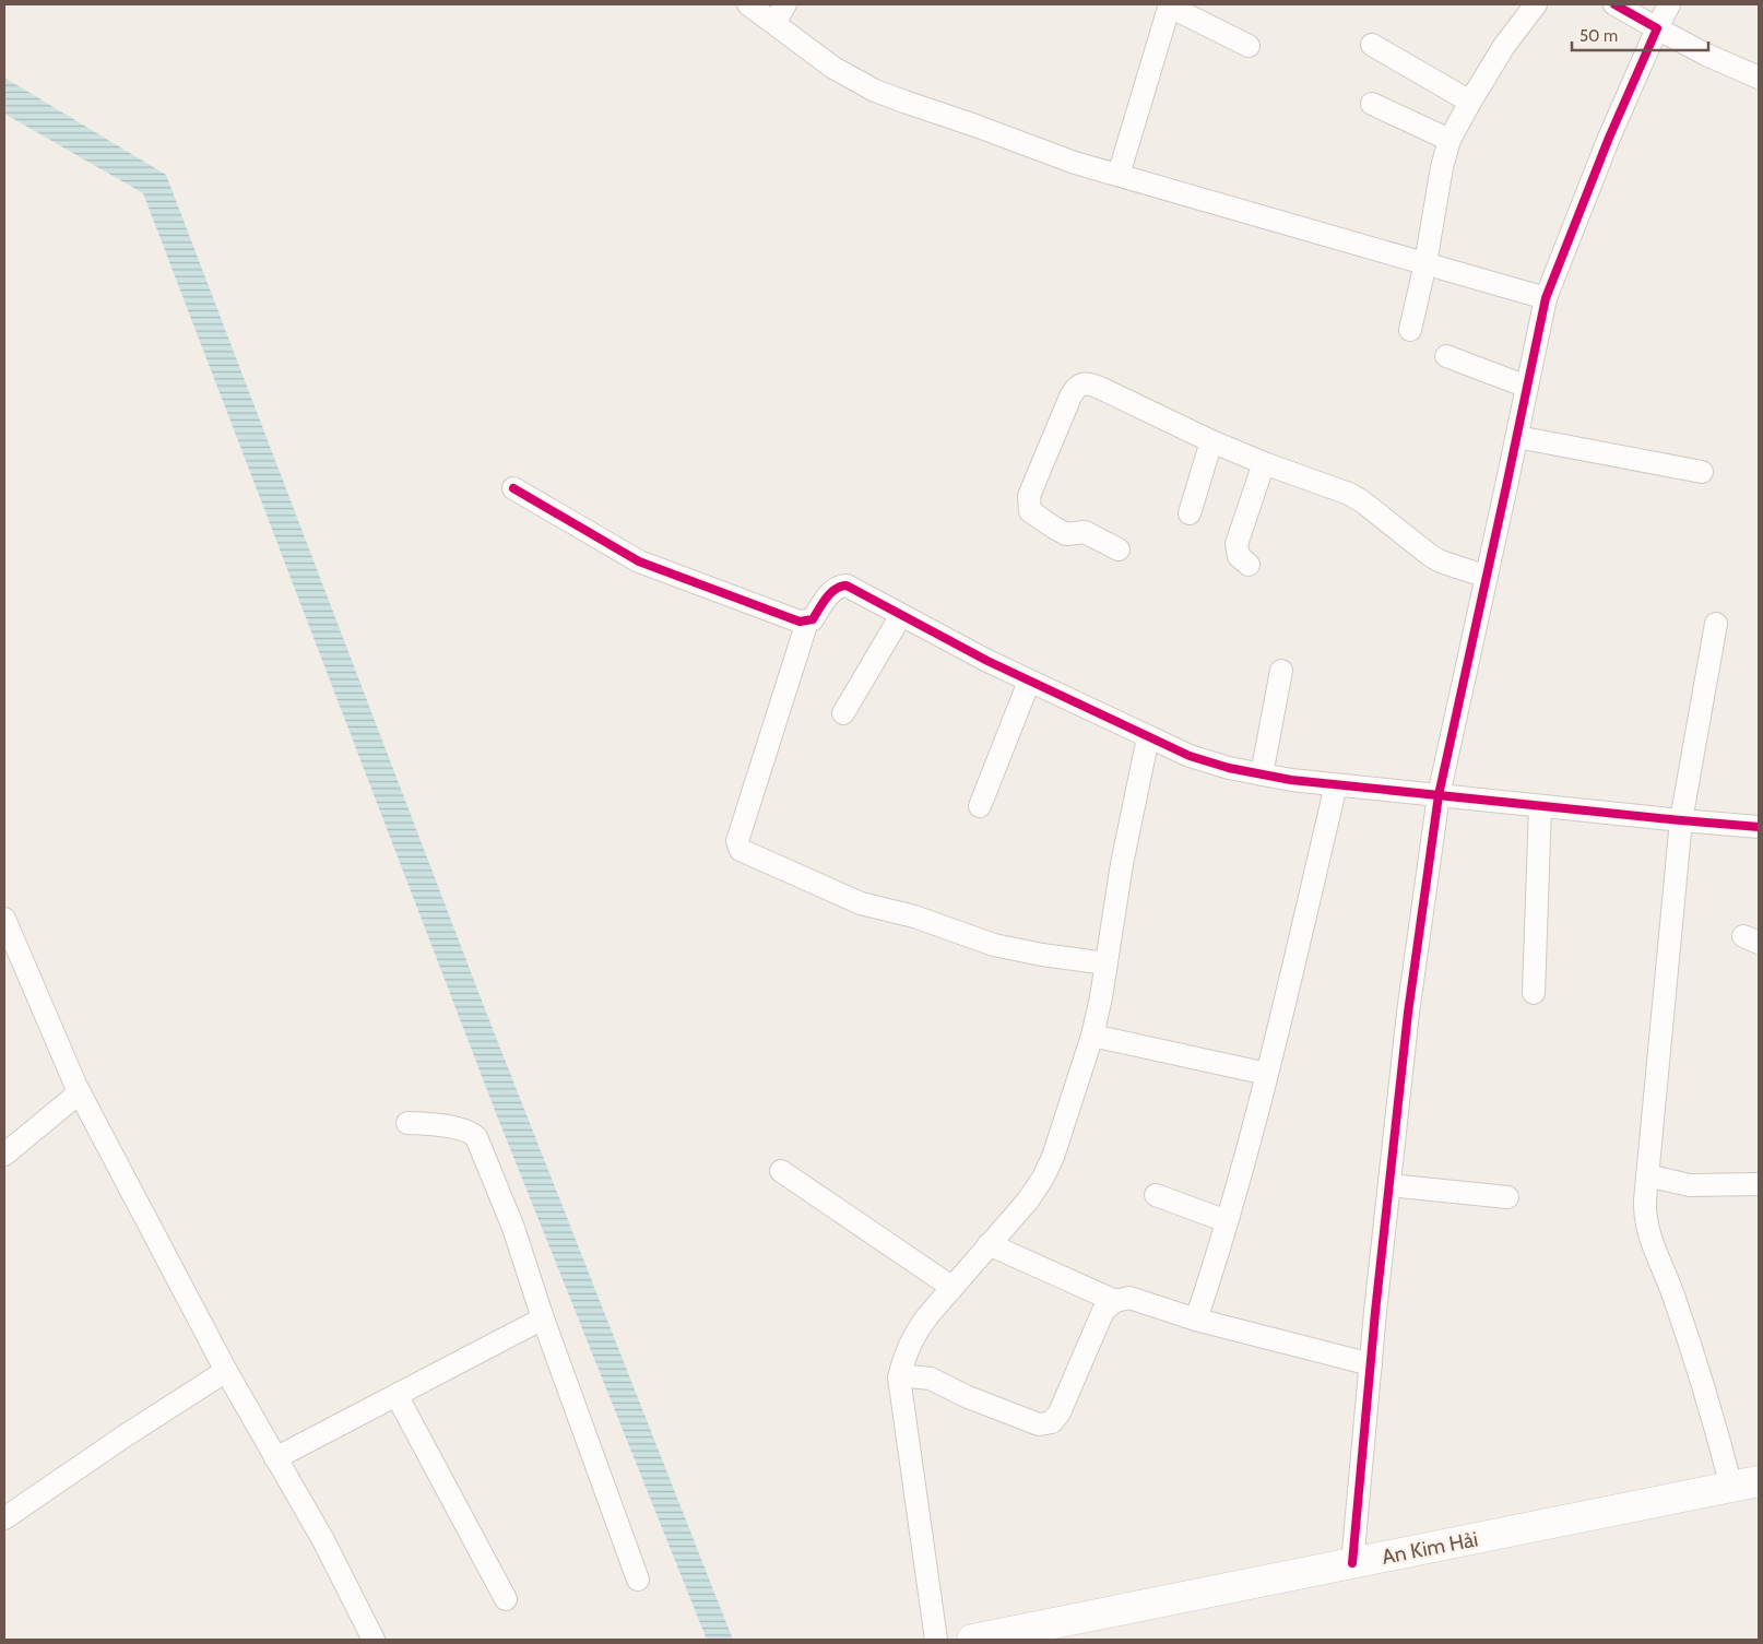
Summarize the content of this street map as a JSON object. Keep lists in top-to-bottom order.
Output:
{
  "streets": {
    "street": ["An Kim Hải"]
  },
  "scale_bar": "50 m"
}
